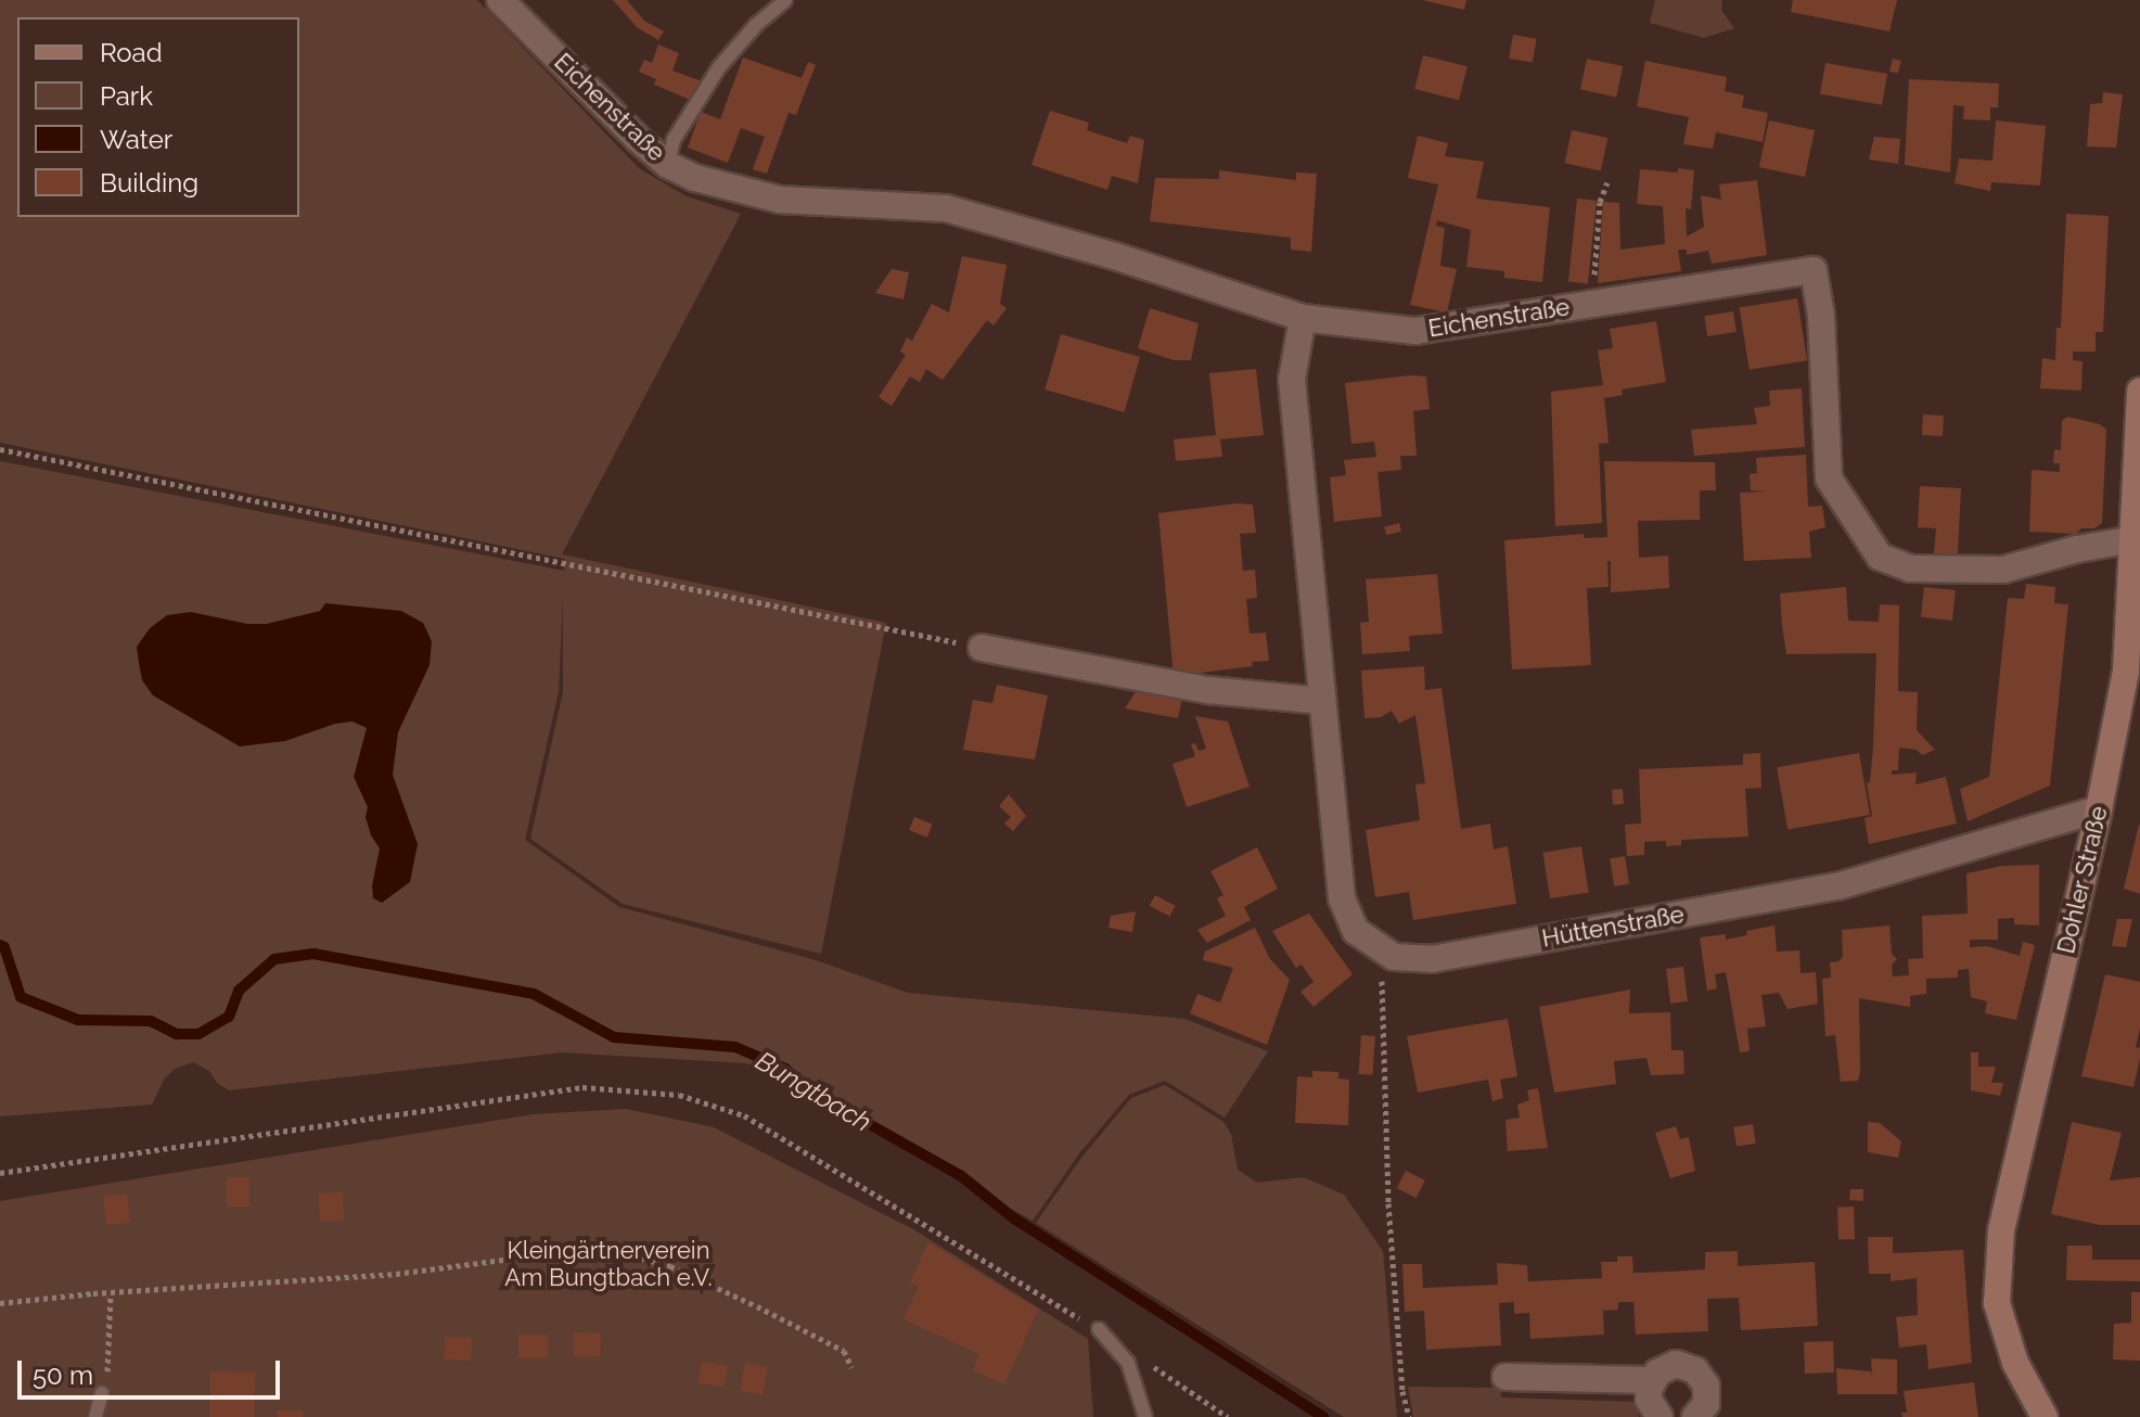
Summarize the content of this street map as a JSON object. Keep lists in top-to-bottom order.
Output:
{
  "streets": {
    "main road": ["Dohler Straße"],
    "street": ["Eichenstraße", "Hüttenstraße"]
  },
  "crossings": [
    ["Eichenstraße", "Dohler Straße"],
    ["Dohler Straße", "Hüttenstraße"]
  ],
  "water": ["Bungtbach"],
  "parks": ["Kleingärtnerverein Am Bungtbach e.V."],
  "legend": [
    "Road",
    "Park",
    "Water",
    "Building"
  ],
  "scale_bar": "50 m"
}
